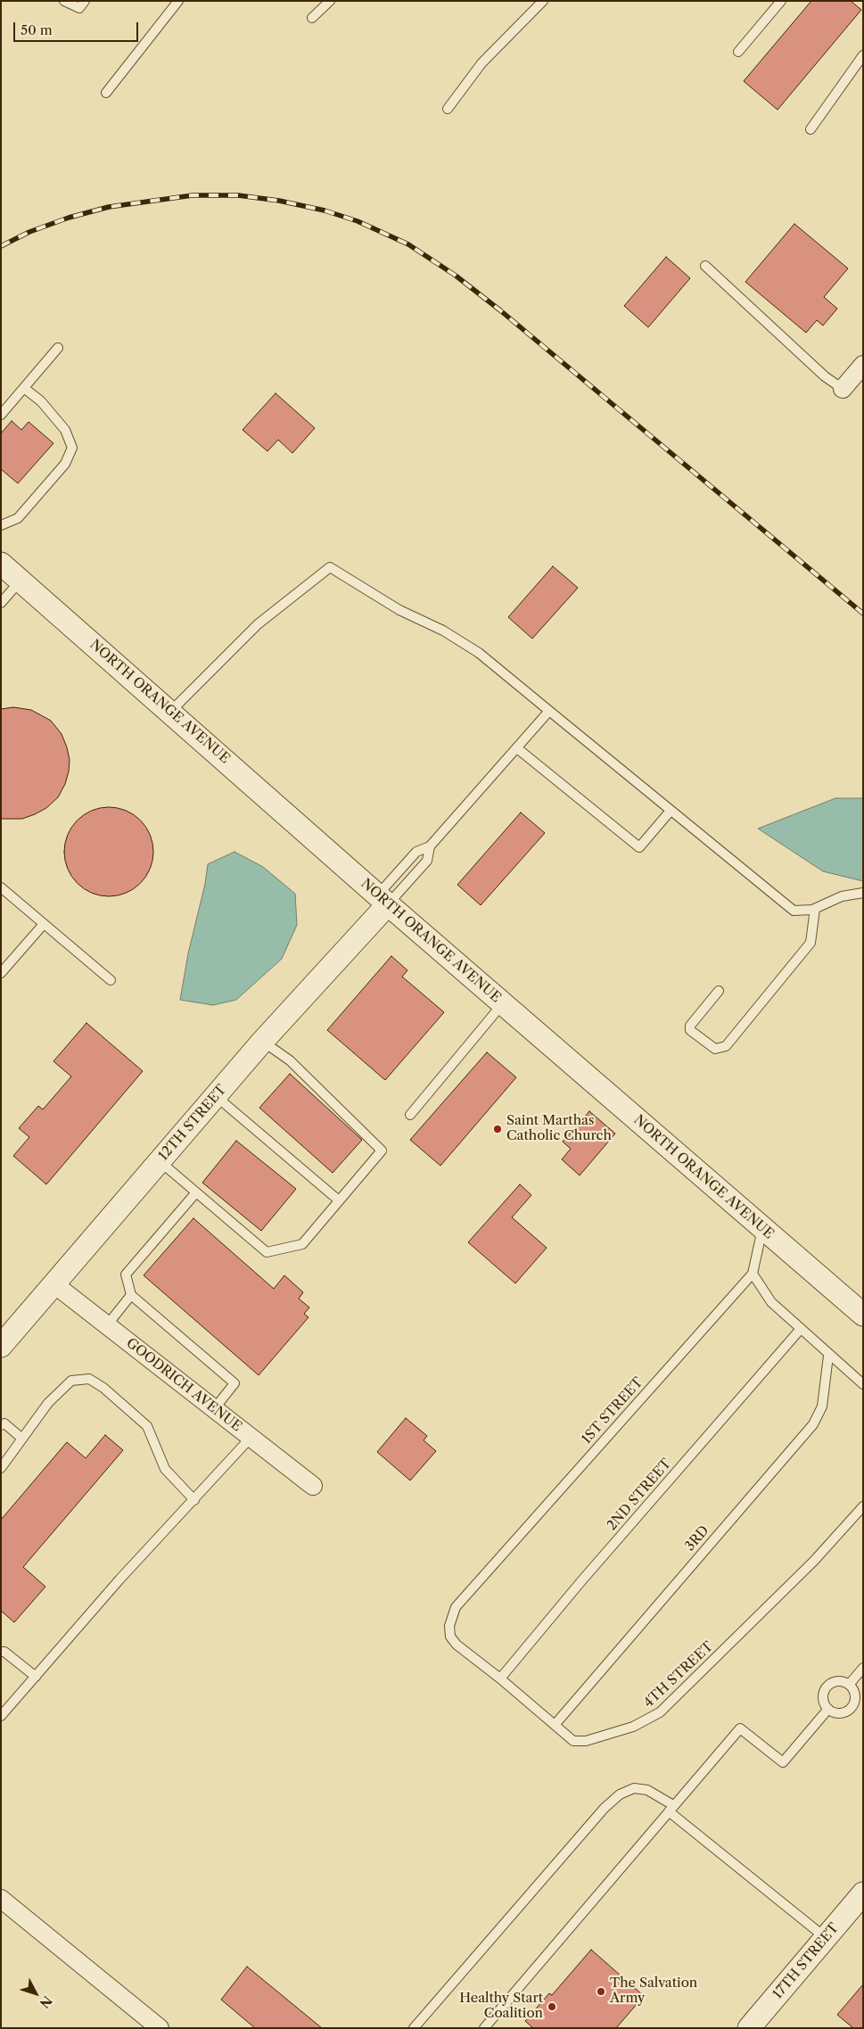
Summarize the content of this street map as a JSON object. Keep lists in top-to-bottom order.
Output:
{
  "streets": {
    "street": [
      "NORTH ORANGE AVENUE",
      "12TH STREET",
      "GOODRICH AVENUE",
      "17TH STREET"
    ],
    "lane": [
      "1ST STREET",
      "2ND STREET",
      "3RD",
      "4TH STREET"
    ]
  },
  "crossings": [
    ["NORTH ORANGE AVENUE", "12TH STREET"],
    ["12TH STREET", "GOODRICH AVENUE"],
    ["1ST STREET", "4TH STREET"],
    ["2ND STREET", "4TH STREET"],
    ["3RD", "4TH STREET"]
  ],
  "places": ["Saint Marthas Catholic Church", "The Salvation Army", "Healthy Start Coalition"],
  "scale_bar": "50 m",
  "north": "bottom right"
}
